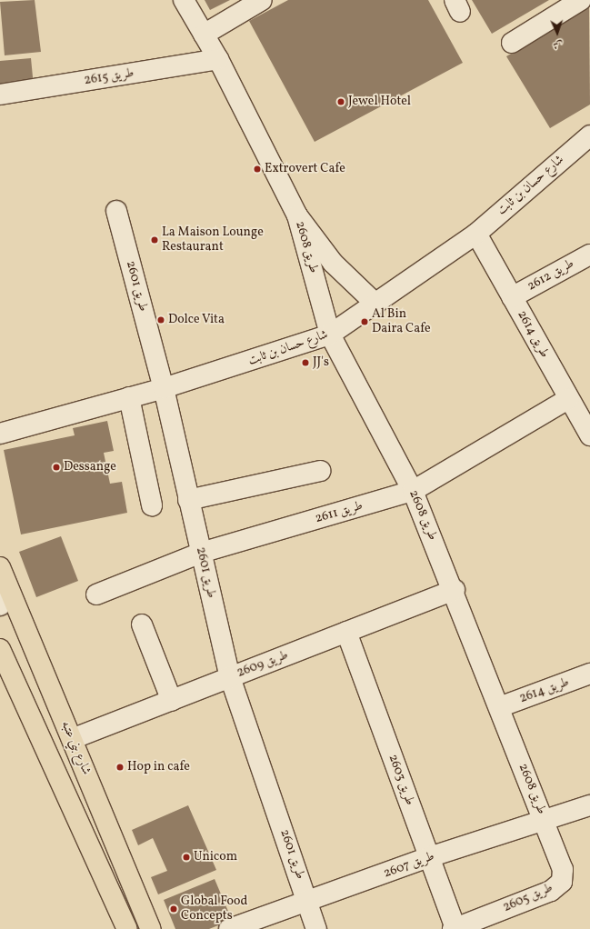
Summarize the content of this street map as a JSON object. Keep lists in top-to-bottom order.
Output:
{
  "streets": {
    "main road": ["شارع بني عتبه"],
    "street": [
      "طريق 2615",
      "شارع حسان بن ثابت",
      "طريق 2608",
      "طريق 2612",
      "طريق 2601",
      "طريق 2614",
      "طريق 2611",
      "طريق 2609",
      "طريق 2603",
      "طريق 2607",
      "طريق 2605"
    ]
  },
  "crossings": [
    ["طريق 2615", "طريق 2608"],
    ["شارع حسان بن ثابت", "طريق 2608"],
    ["شارع حسان بن ثابت", "طريق 2601"],
    ["شارع حسان بن ثابت", "طريق 2614"],
    ["طريق 2608", "طريق 2614"],
    ["طريق 2608", "طريق 2611"],
    ["طريق 2608", "طريق 2609"],
    ["طريق 2608", "طريق 2607"],
    ["طريق 2608", "طريق 2605"],
    ["طريق 2612", "طريق 2614"],
    ["طريق 2601", "طريق 2611"],
    ["طريق 2601", "طريق 2609"],
    ["طريق 2601", "طريق 2607"],
    ["طريق 2614", "طريق 2611"],
    ["طريق 2609", "شارع بني عتبه"],
    ["طريق 2609", "طريق 2603"],
    ["طريق 2603", "طريق 2607"],
    ["طريق 2603", "طريق 2605"],
    ["طريق 2607", "طريق 2605"]
  ],
  "places": [
    "Jewel Hotel",
    "Extrovert Cafe",
    "La Maison Lounge Restaurant",
    "Dolce Vita",
    "Al Bin Daira Cafe",
    "JJ's",
    "Dessange",
    "Hop in cafe",
    "Unicom",
    "Global Food Concepts"
  ],
  "north": "bottom"
}
